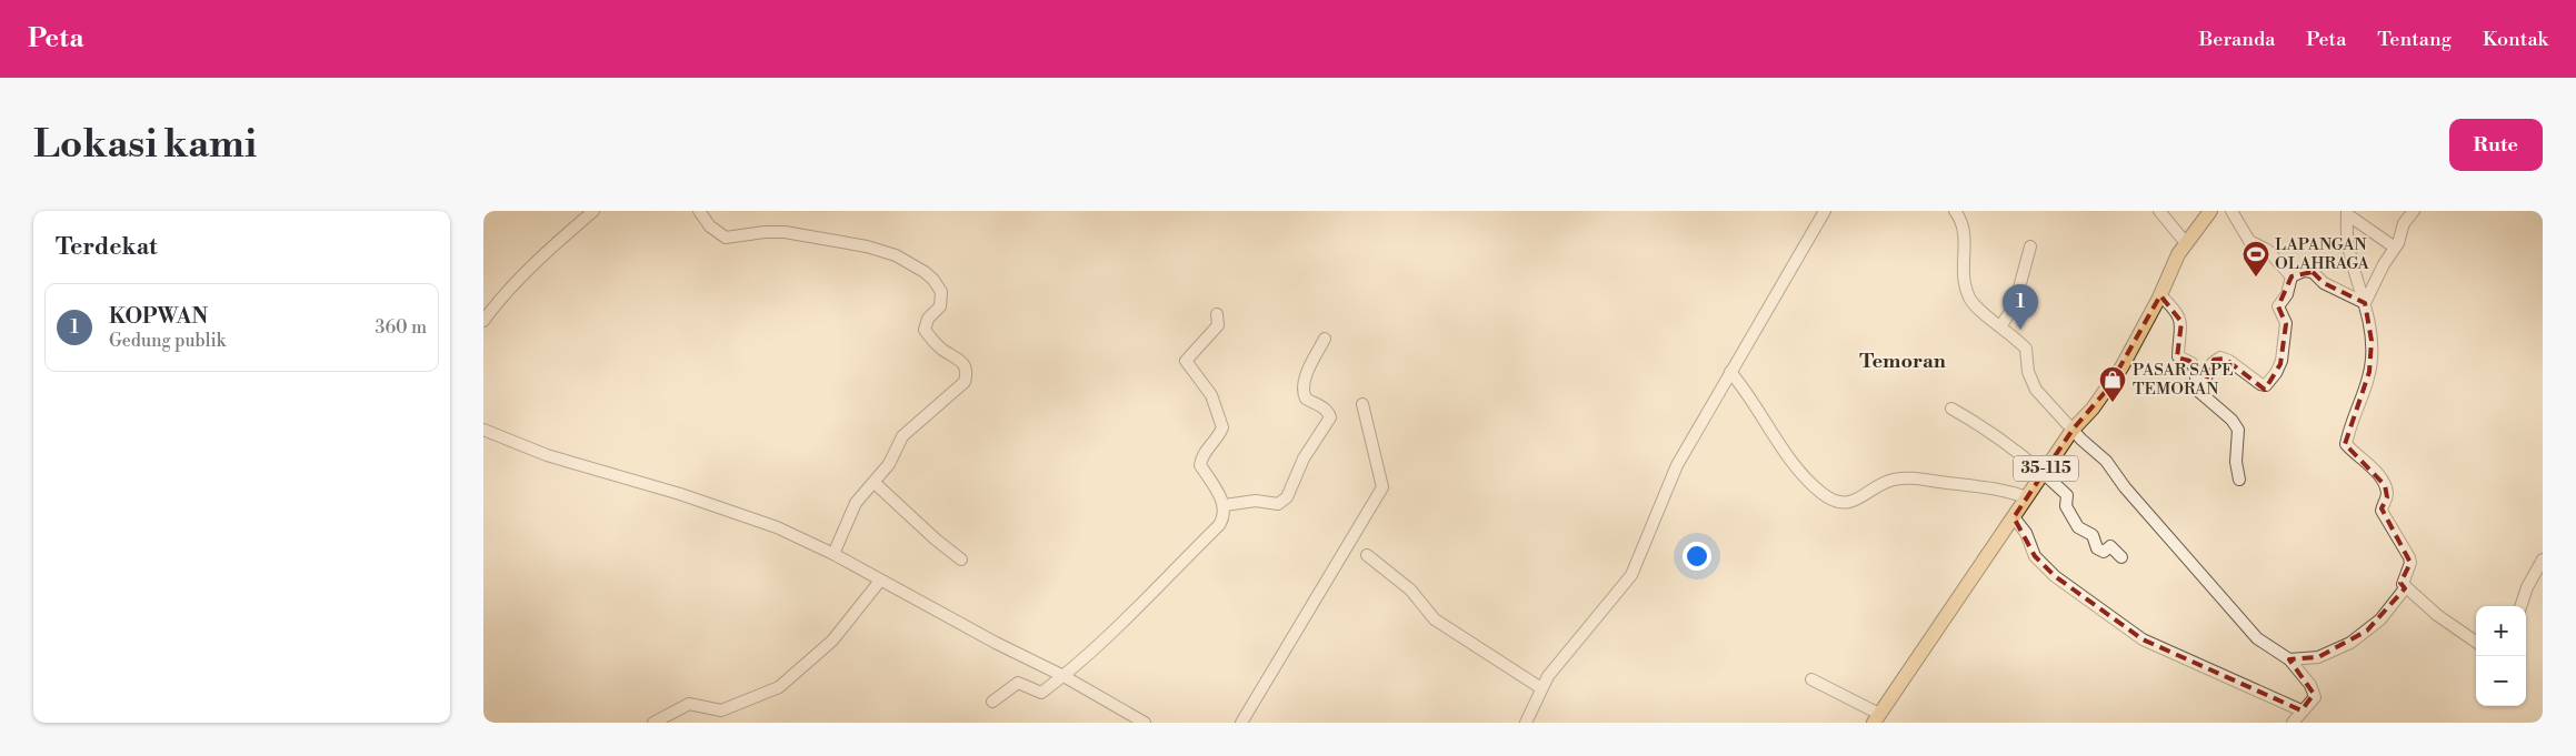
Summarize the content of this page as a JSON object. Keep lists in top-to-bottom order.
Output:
{
  "streets": {
    "main road": ["35-115"]
  },
  "districts": ["Temoran"],
  "places": {
    "sports": ["LAPANGAN OLAHRAGA"],
    "shop": ["PASAR SAPE TEMORAN"]
  },
  "page": {
    "header": "Peta",
    "nav": [
      "Beranda",
      "Peta",
      "Tentang",
      "Kontak"
    ],
    "buttons": "Rute",
    "title": "Lokasi kami",
    "heading": "Terdekat",
    "list": [
      {
        "mark": "1",
        "name": "KOPWAN",
        "note": "Gedung publik",
        "value": "360 m"
      }
    ],
    "pins": "1",
    "map_buttons": ["+", "−"]
  }
}
